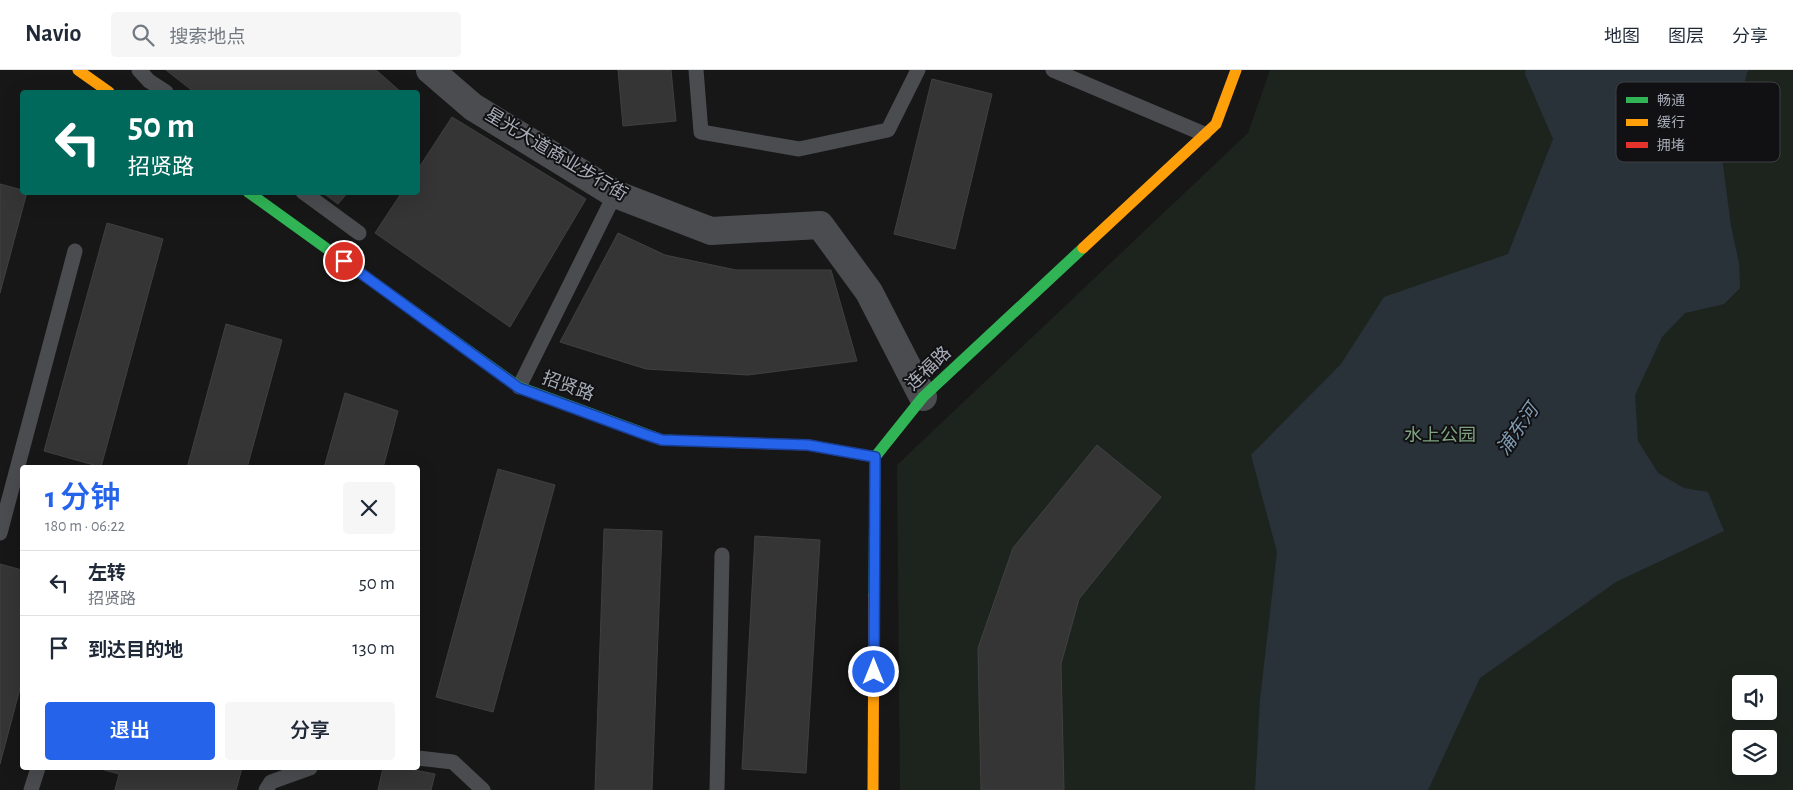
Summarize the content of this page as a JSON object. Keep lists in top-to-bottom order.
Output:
{
  "streets": {
    "street": ["星光大道商业步行街", "连福路", "招贤路"]
  },
  "crossings": [
    ["星光大道商业步行街", "连福路"],
    ["连福路", "招贤路"]
  ],
  "water": ["浦东河"],
  "parks": ["水上公园"],
  "legend": ["畅通", "缓行", "拥堵"],
  "page": {
    "header": "Navio",
    "search": "搜索地点",
    "nav": ["地图", "图层", "分享"],
    "turn": ["50 m", "招贤路"],
    "heading": ["1 分钟", "180 m · 06:22"],
    "list": [
      {
        "name": "左转",
        "note": "招贤路",
        "value": "50 m"
      },
      {
        "name": "到达目的地",
        "value": "130 m"
      }
    ],
    "buttons": ["退出", "分享"]
  }
}
